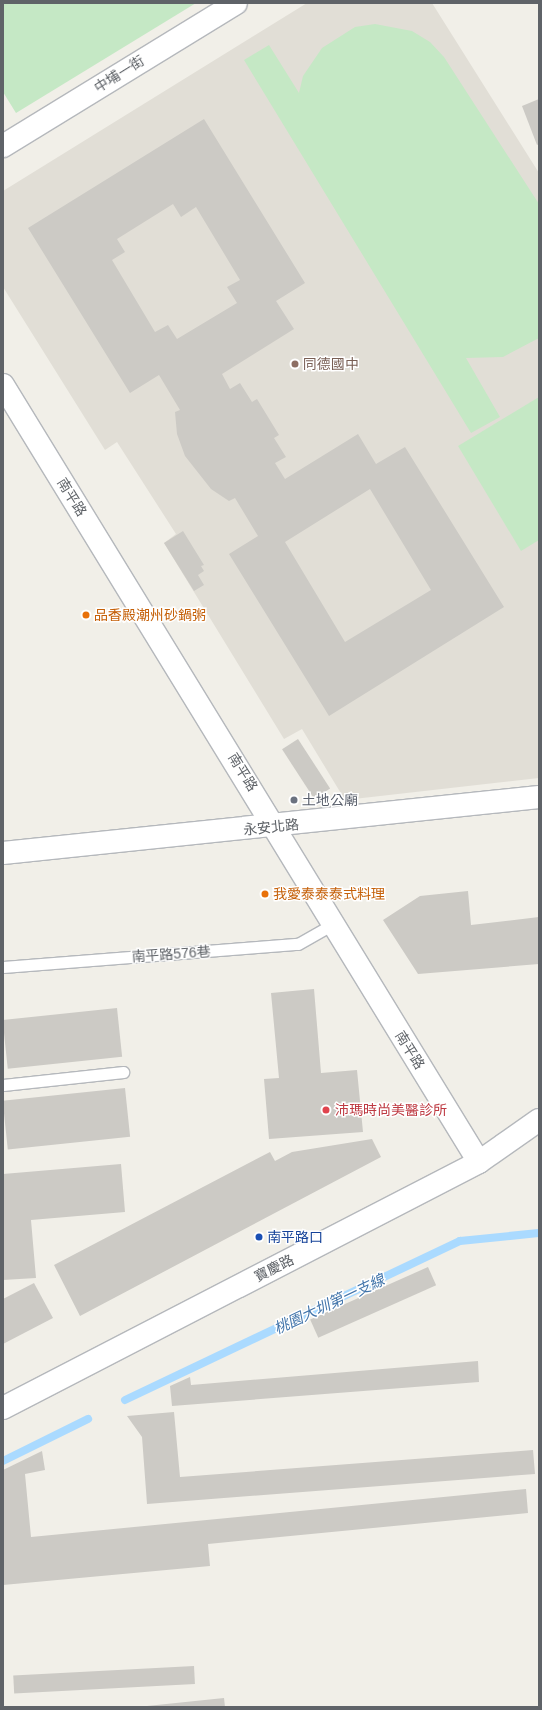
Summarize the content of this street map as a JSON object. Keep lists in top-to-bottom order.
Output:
{
  "streets": {
    "street": [
      "中埔一街",
      "南平路",
      "永安北路",
      "寶慶路"
    ],
    "lane": ["南平路576巷"]
  },
  "crossings": [
    ["南平路", "永安北路"],
    ["南平路", "南平路576巷"],
    ["南平路", "寶慶路"]
  ],
  "water": ["桃園大圳第一支線"],
  "places": [
    "同德國中",
    "品香殿潮州砂鍋粥",
    "土地公廟",
    "我愛泰泰泰式料理",
    "沛瑪時尚美醫診所",
    "南平路口"
  ]
}
